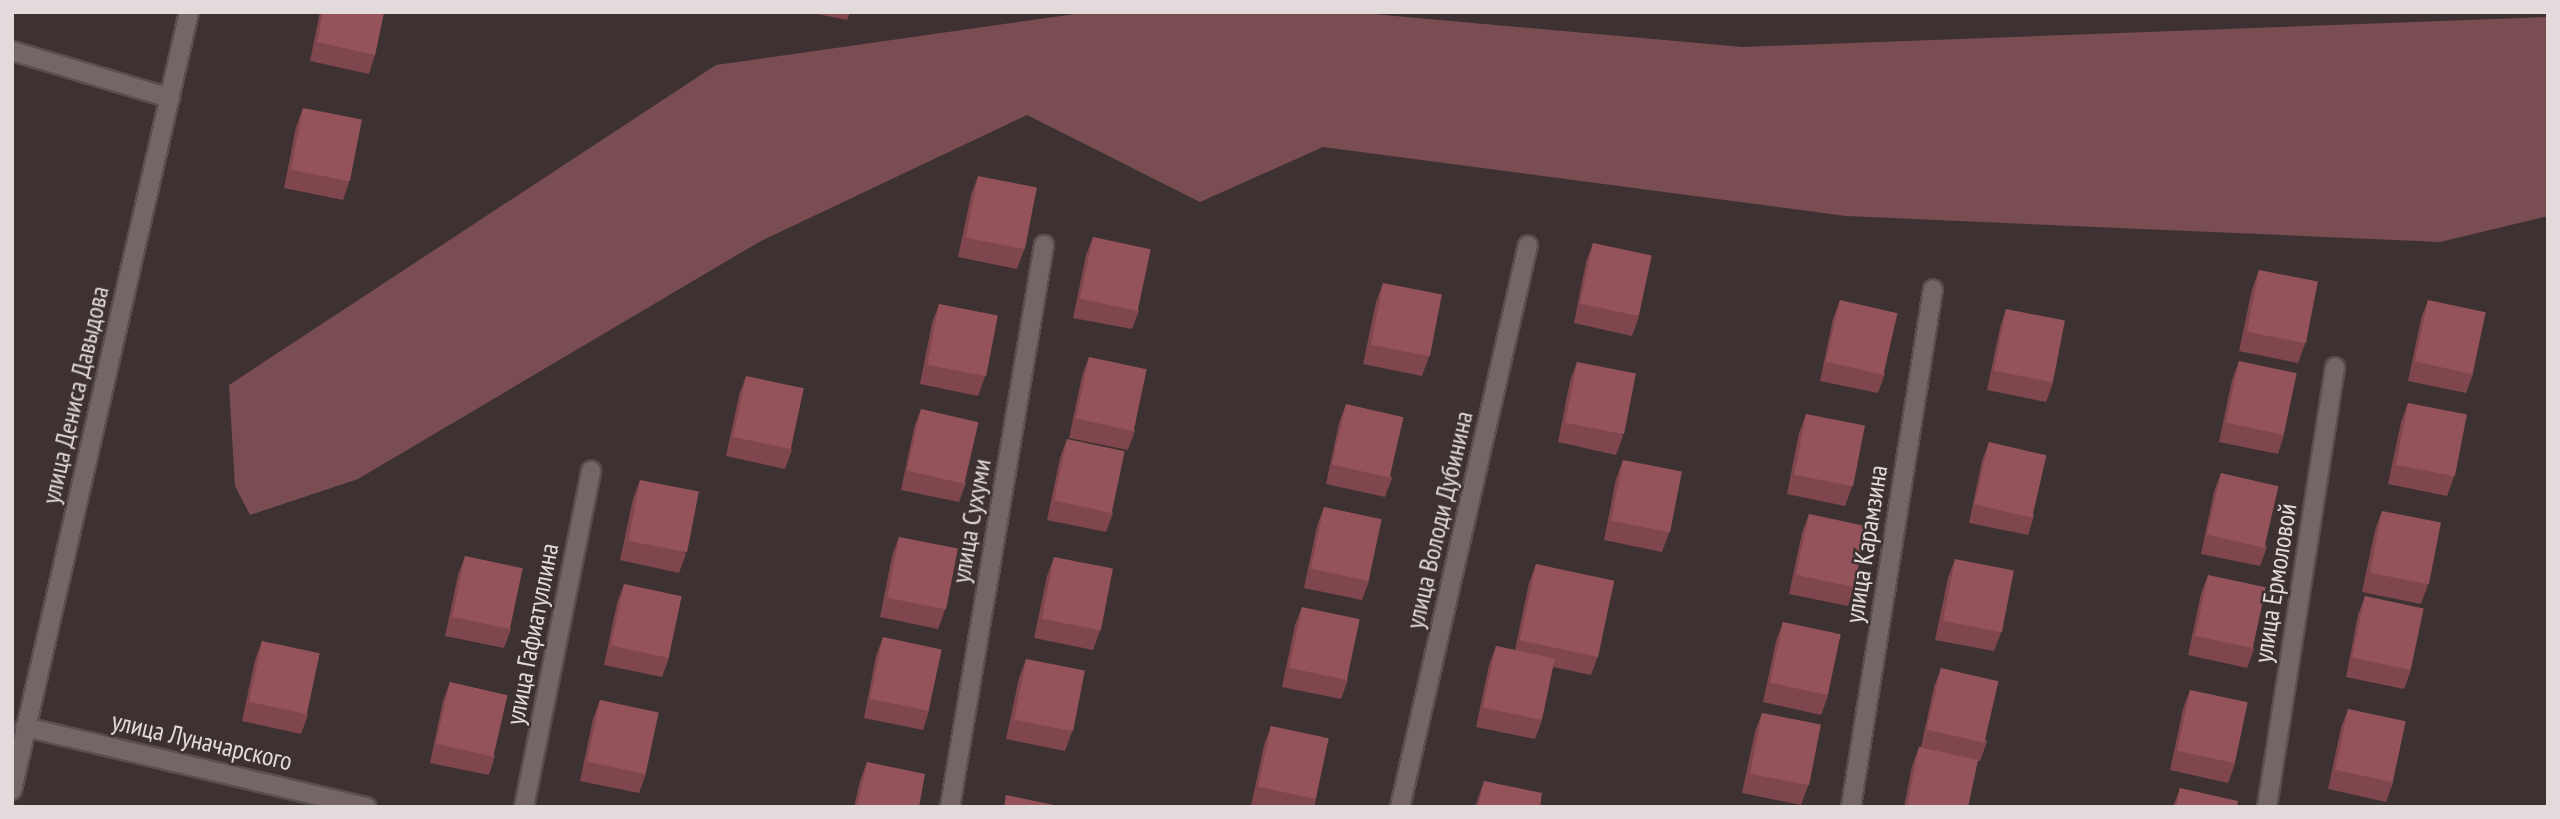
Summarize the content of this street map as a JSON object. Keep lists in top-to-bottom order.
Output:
{
  "streets": {
    "street": [
      "улица Дениса Давыдова",
      "улица Володи Дубинина",
      "улица Сухуми",
      "улица Карамзина",
      "улица Ермоловой",
      "улица Гафиатуллина",
      "улица Луначарского"
    ]
  },
  "crossings": [
    ["улица Дениса Давыдова", "улица Луначарского"]
  ]
}
